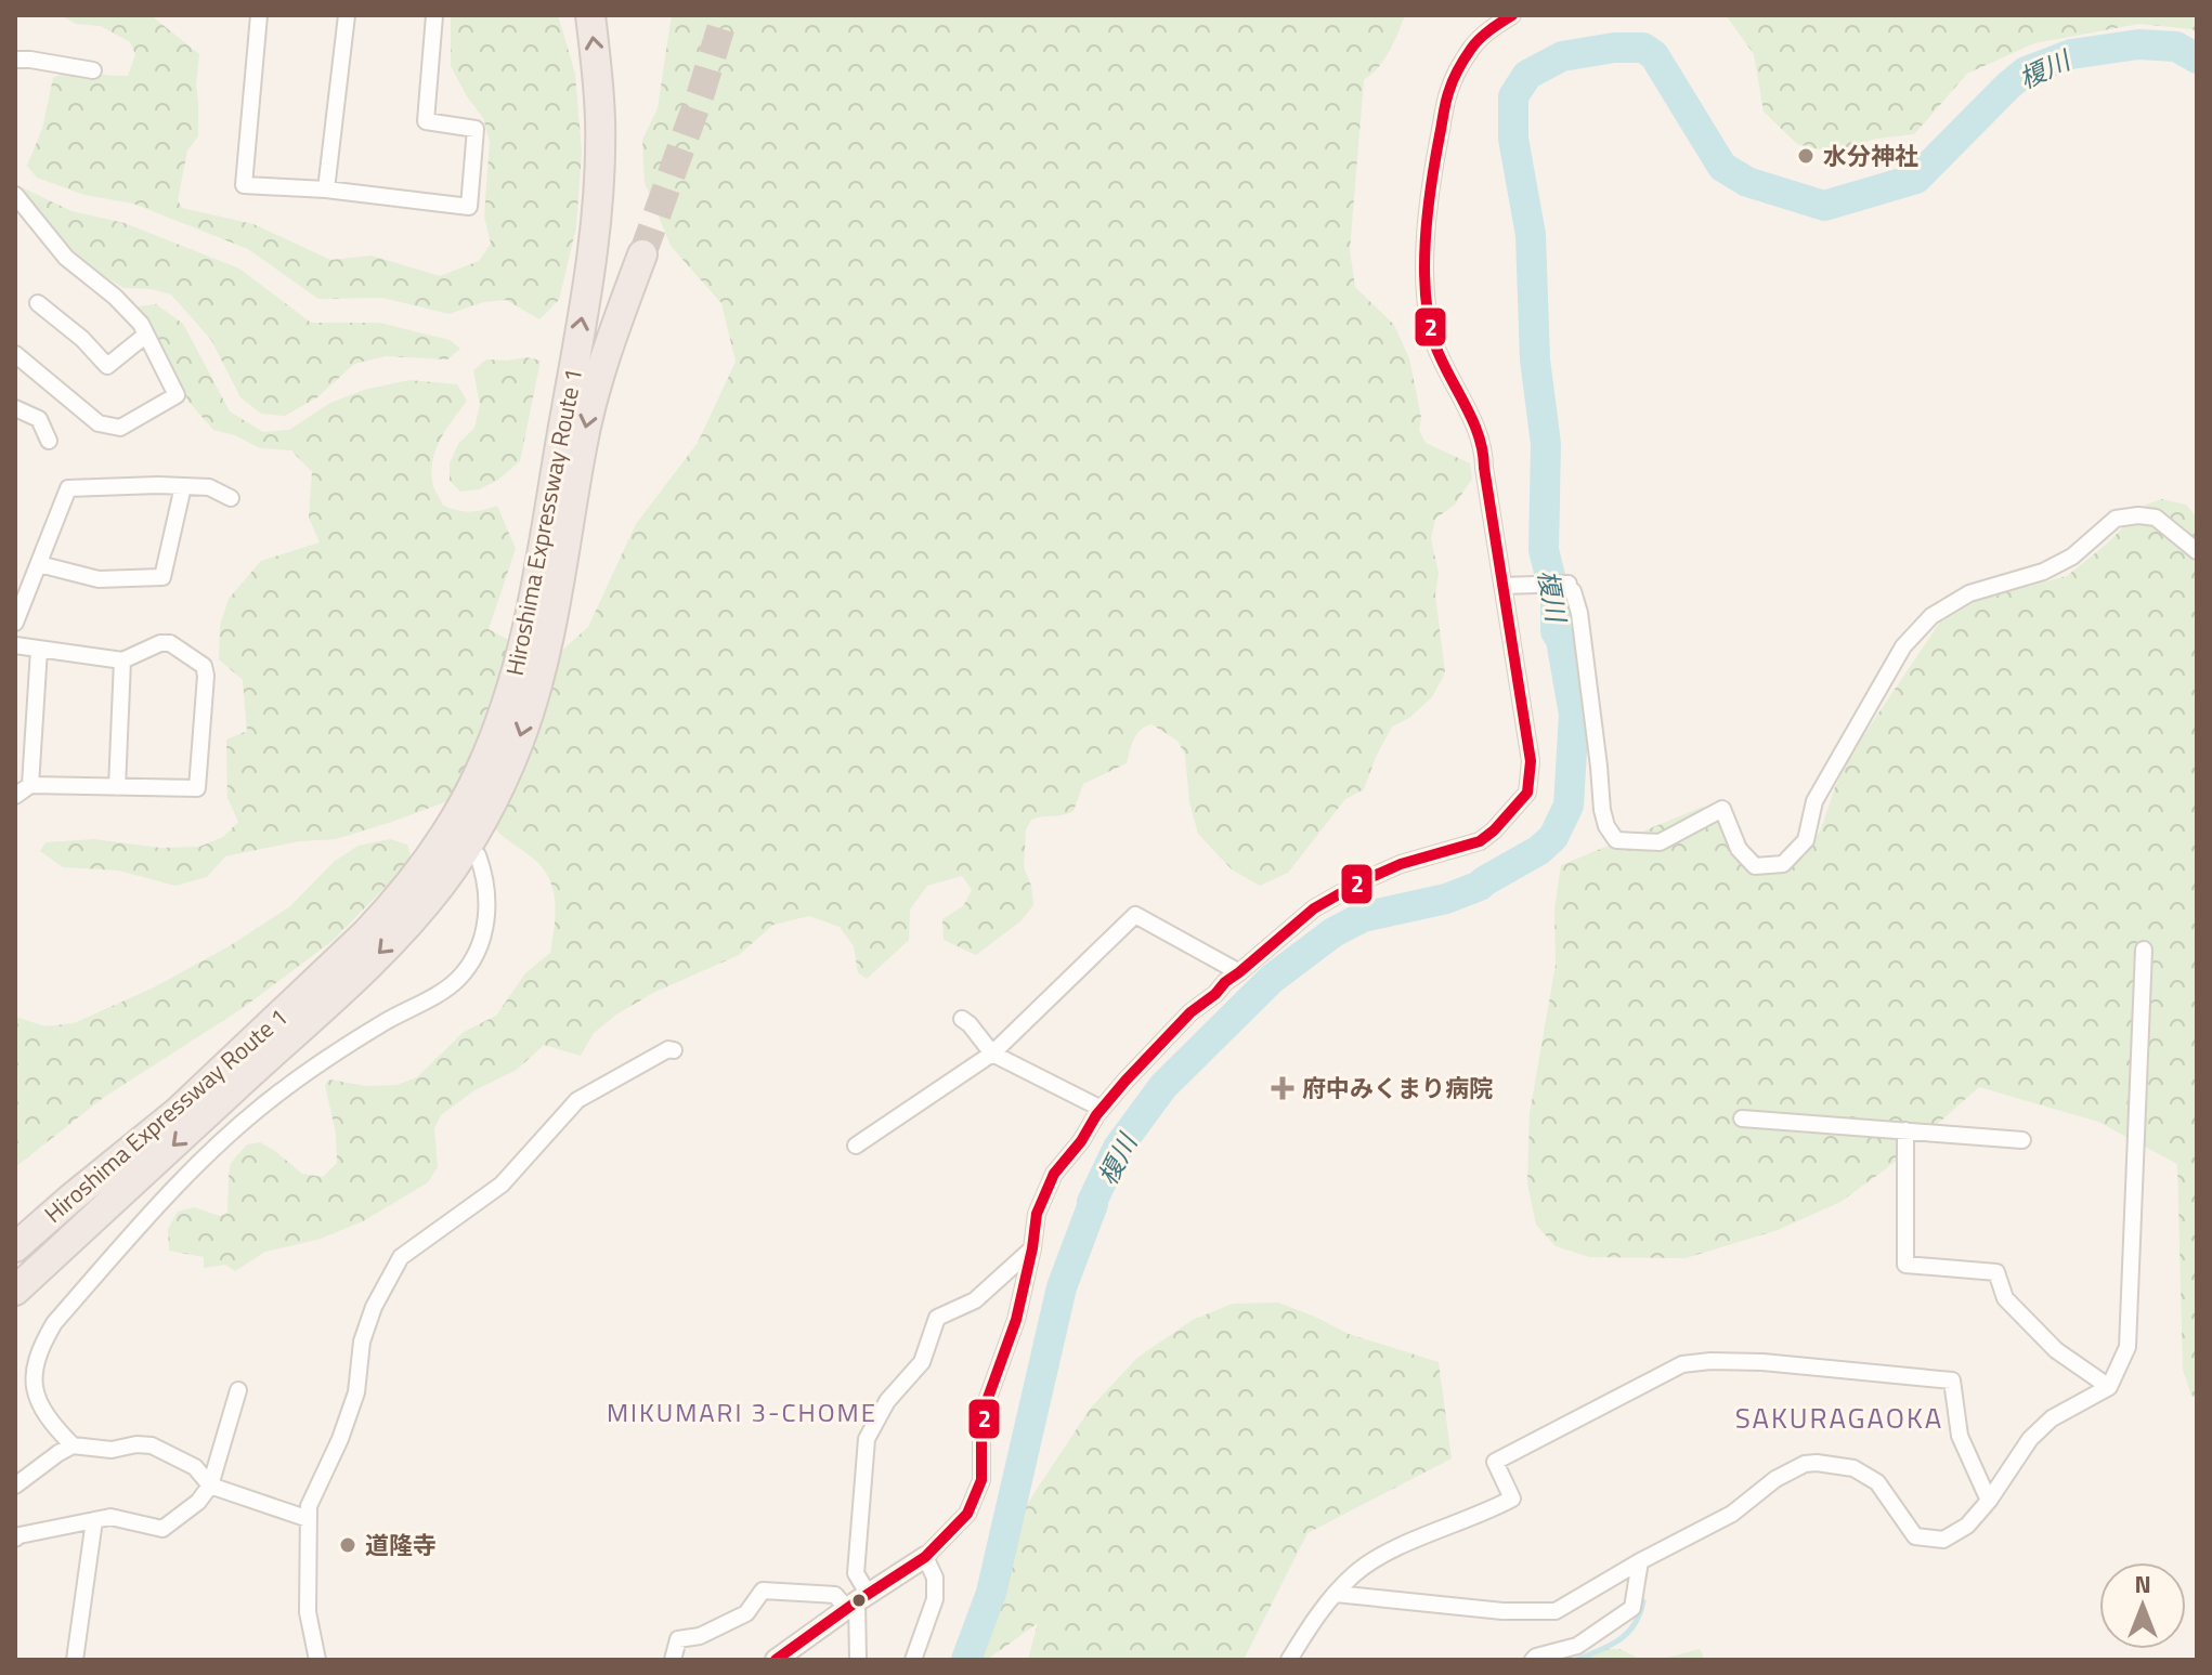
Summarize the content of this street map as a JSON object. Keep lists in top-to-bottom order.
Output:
{
  "streets": {
    "highway": ["Hiroshima Expressway Route 1"]
  },
  "districts": ["MIKUMARI 3-CHOME", "SAKURAGAOKA"],
  "water": ["榎川"],
  "places": {
    "other": ["水分神社", "道隆寺"],
    "health": ["府中みくまり病院"]
  },
  "lines": ["transit line 2"],
  "north": "top"
}
